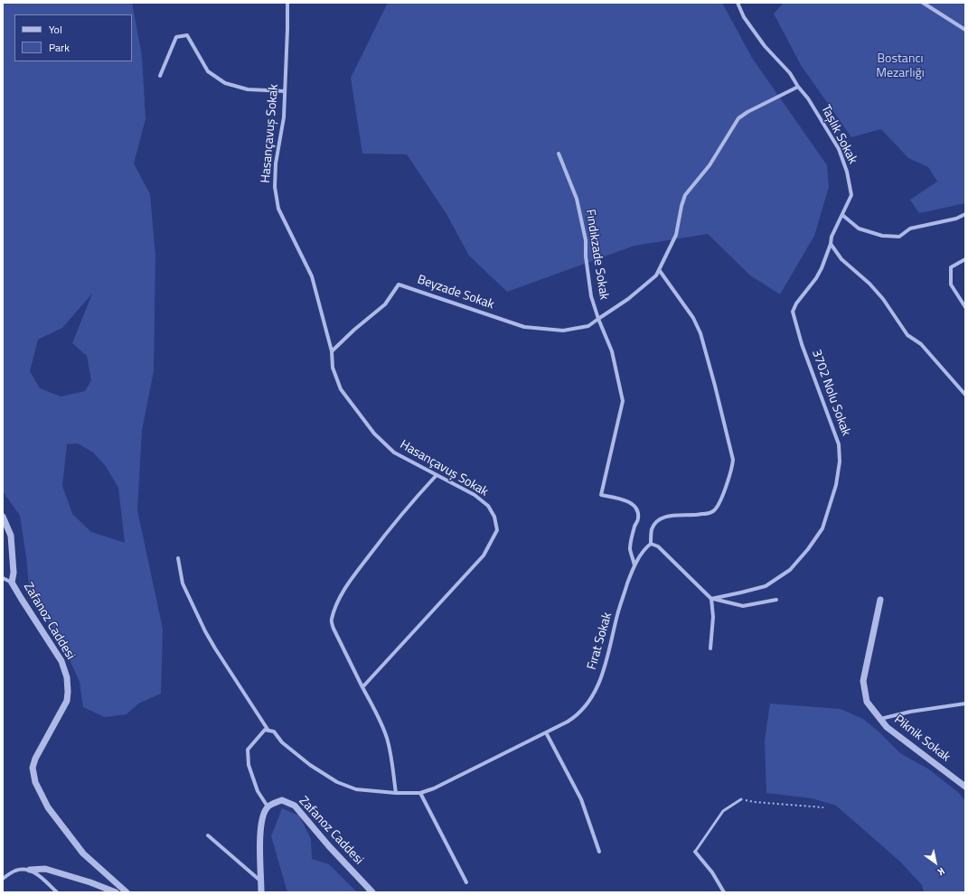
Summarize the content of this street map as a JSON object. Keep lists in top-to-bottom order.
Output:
{
  "streets": {
    "street": [
      "Hasançavuş Sokak",
      "Taşlık Sokak",
      "Fındıkzade Sokak",
      "Beyzade Sokak",
      "3702 Nolu Sokak",
      "Zafanoz Caddesi",
      "Fırat Sokak",
      "Piknik Sokak"
    ]
  },
  "crossings": [
    ["Hasançavuş Sokak", "Beyzade Sokak"],
    ["Taşlık Sokak", "3702 Nolu Sokak"],
    ["Fındıkzade Sokak", "Beyzade Sokak"],
    ["Fındıkzade Sokak", "Fırat Sokak"]
  ],
  "parks": ["Bostancı Mezarlığı"],
  "legend": ["Yol", "Park"],
  "north": "bottom right"
}
